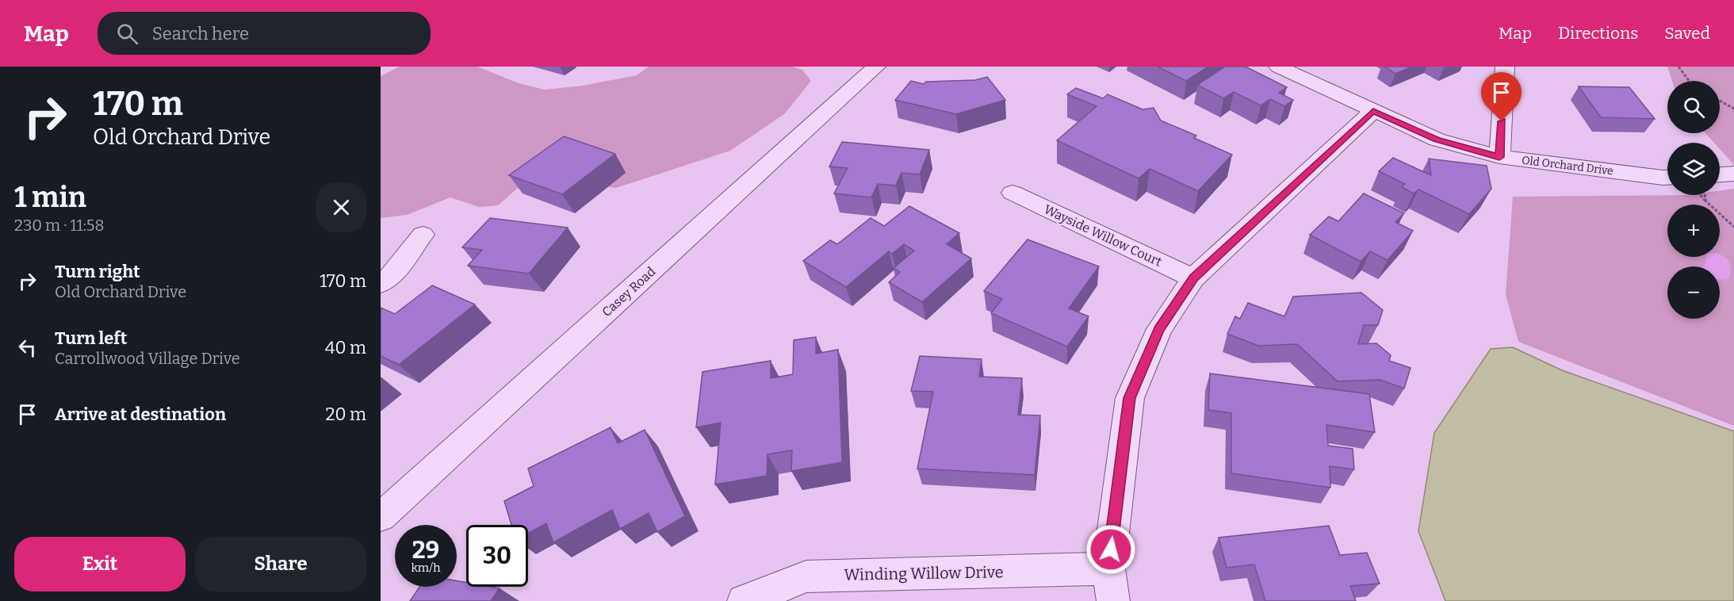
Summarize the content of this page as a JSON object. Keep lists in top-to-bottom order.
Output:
{
  "streets": {
    "street": [
      "Old Orchard Drive",
      "Wayside Willow Court",
      "Casey Road",
      "Winding Willow Drive"
    ]
  },
  "page": {
    "header": "Map",
    "search": "Search here",
    "nav": ["Map", "Directions", "Saved"],
    "turn": ["170 m", "Old Orchard Drive"],
    "map_buttons": ["+", "−"],
    "heading": ["1 min", "230 m · 11:58"],
    "list": [
      {
        "name": "Turn right",
        "note": "Old Orchard Drive",
        "value": "170 m"
      },
      {
        "name": "Turn left",
        "note": "Carrollwood Village Drive",
        "value": "40 m"
      },
      {
        "name": "Arrive at destination",
        "value": "20 m"
      }
    ],
    "speed": "29 km/h",
    "limit": "30",
    "buttons": ["Exit", "Share"]
  }
}
